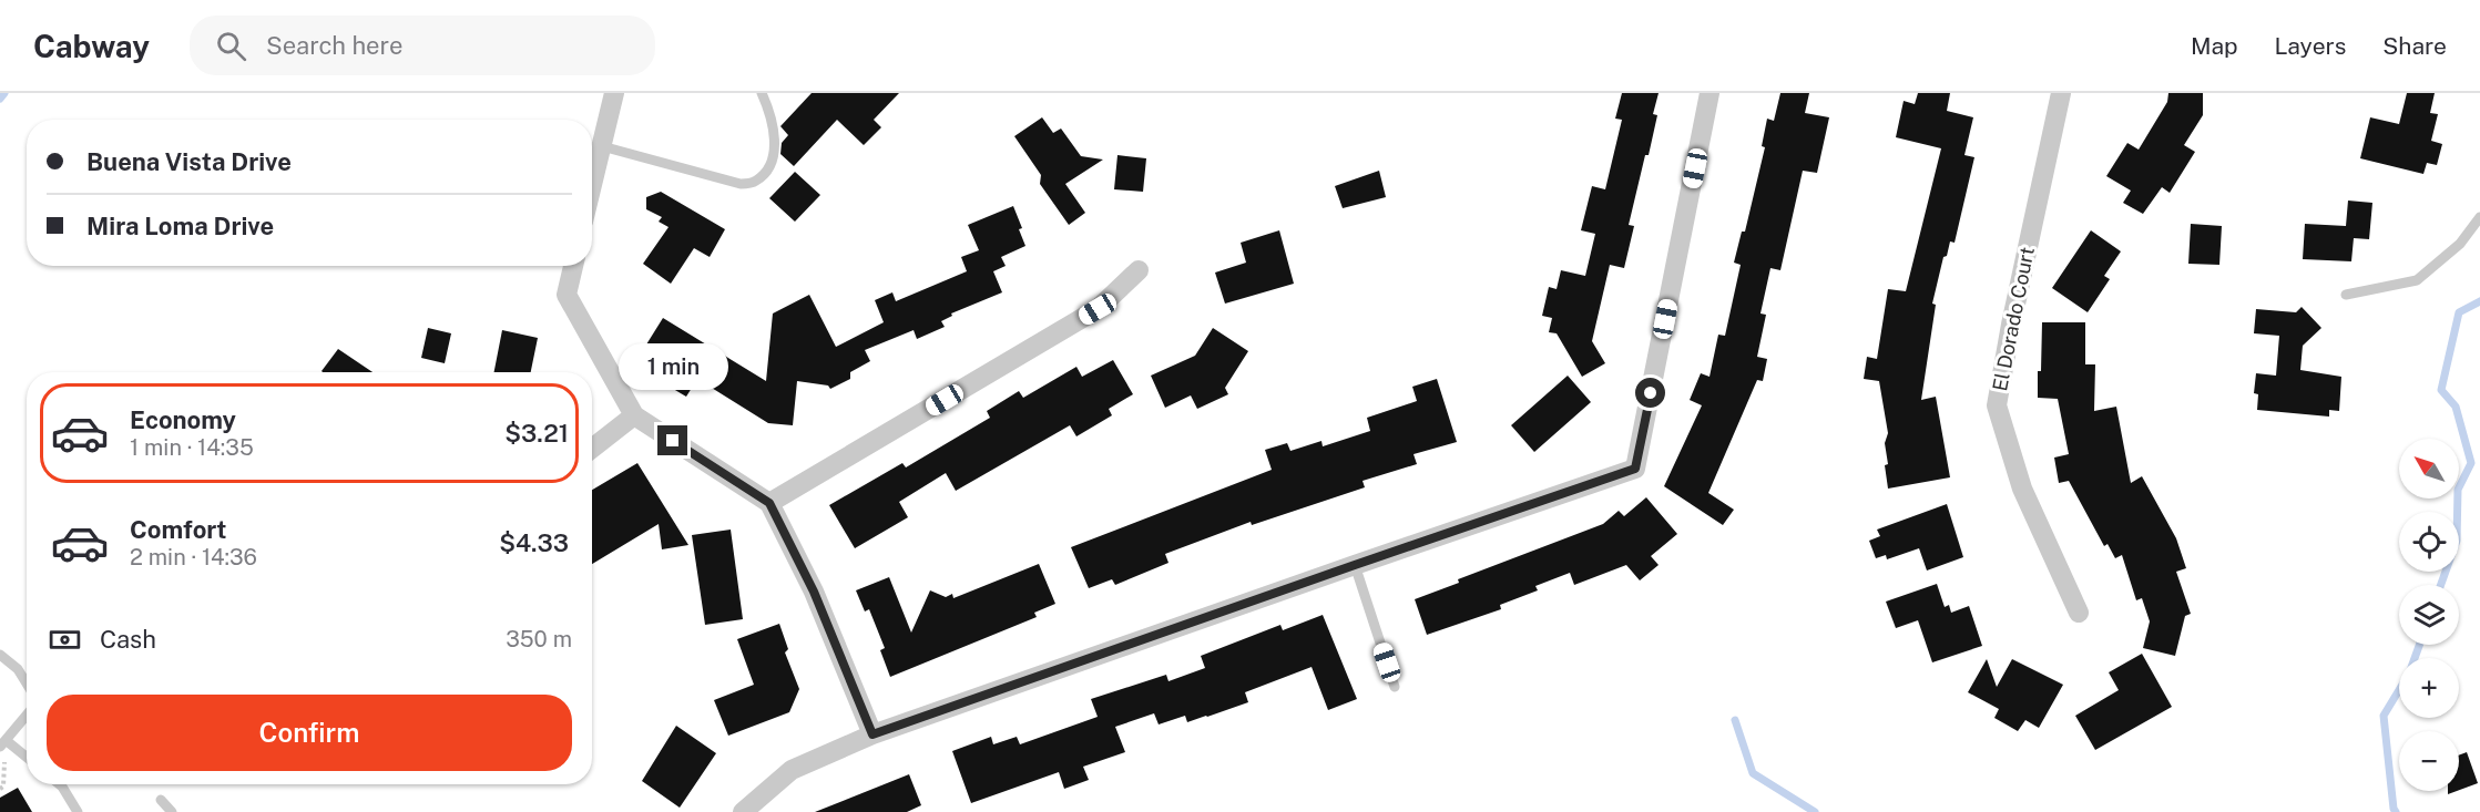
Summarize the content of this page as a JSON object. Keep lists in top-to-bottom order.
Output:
{
  "streets": {
    "street": ["El Dorado Court"]
  },
  "north": "top left",
  "page": {
    "header": "Cabway",
    "search": "Search here",
    "nav": ["Map", "Layers", "Share"],
    "banner": ["Buena Vista Drive", "Mira Loma Drive"],
    "bubble": "1 min",
    "list": [
      {
        "name": "Economy",
        "note": "1 min · 14:35",
        "value": "$3.21"
      },
      {
        "name": "Comfort",
        "note": "2 min · 14:36",
        "value": "$4.33"
      }
    ],
    "map_buttons": ["+", "−"],
    "pay": ["Cash", "350 m"],
    "buttons": "Confirm"
  }
}
